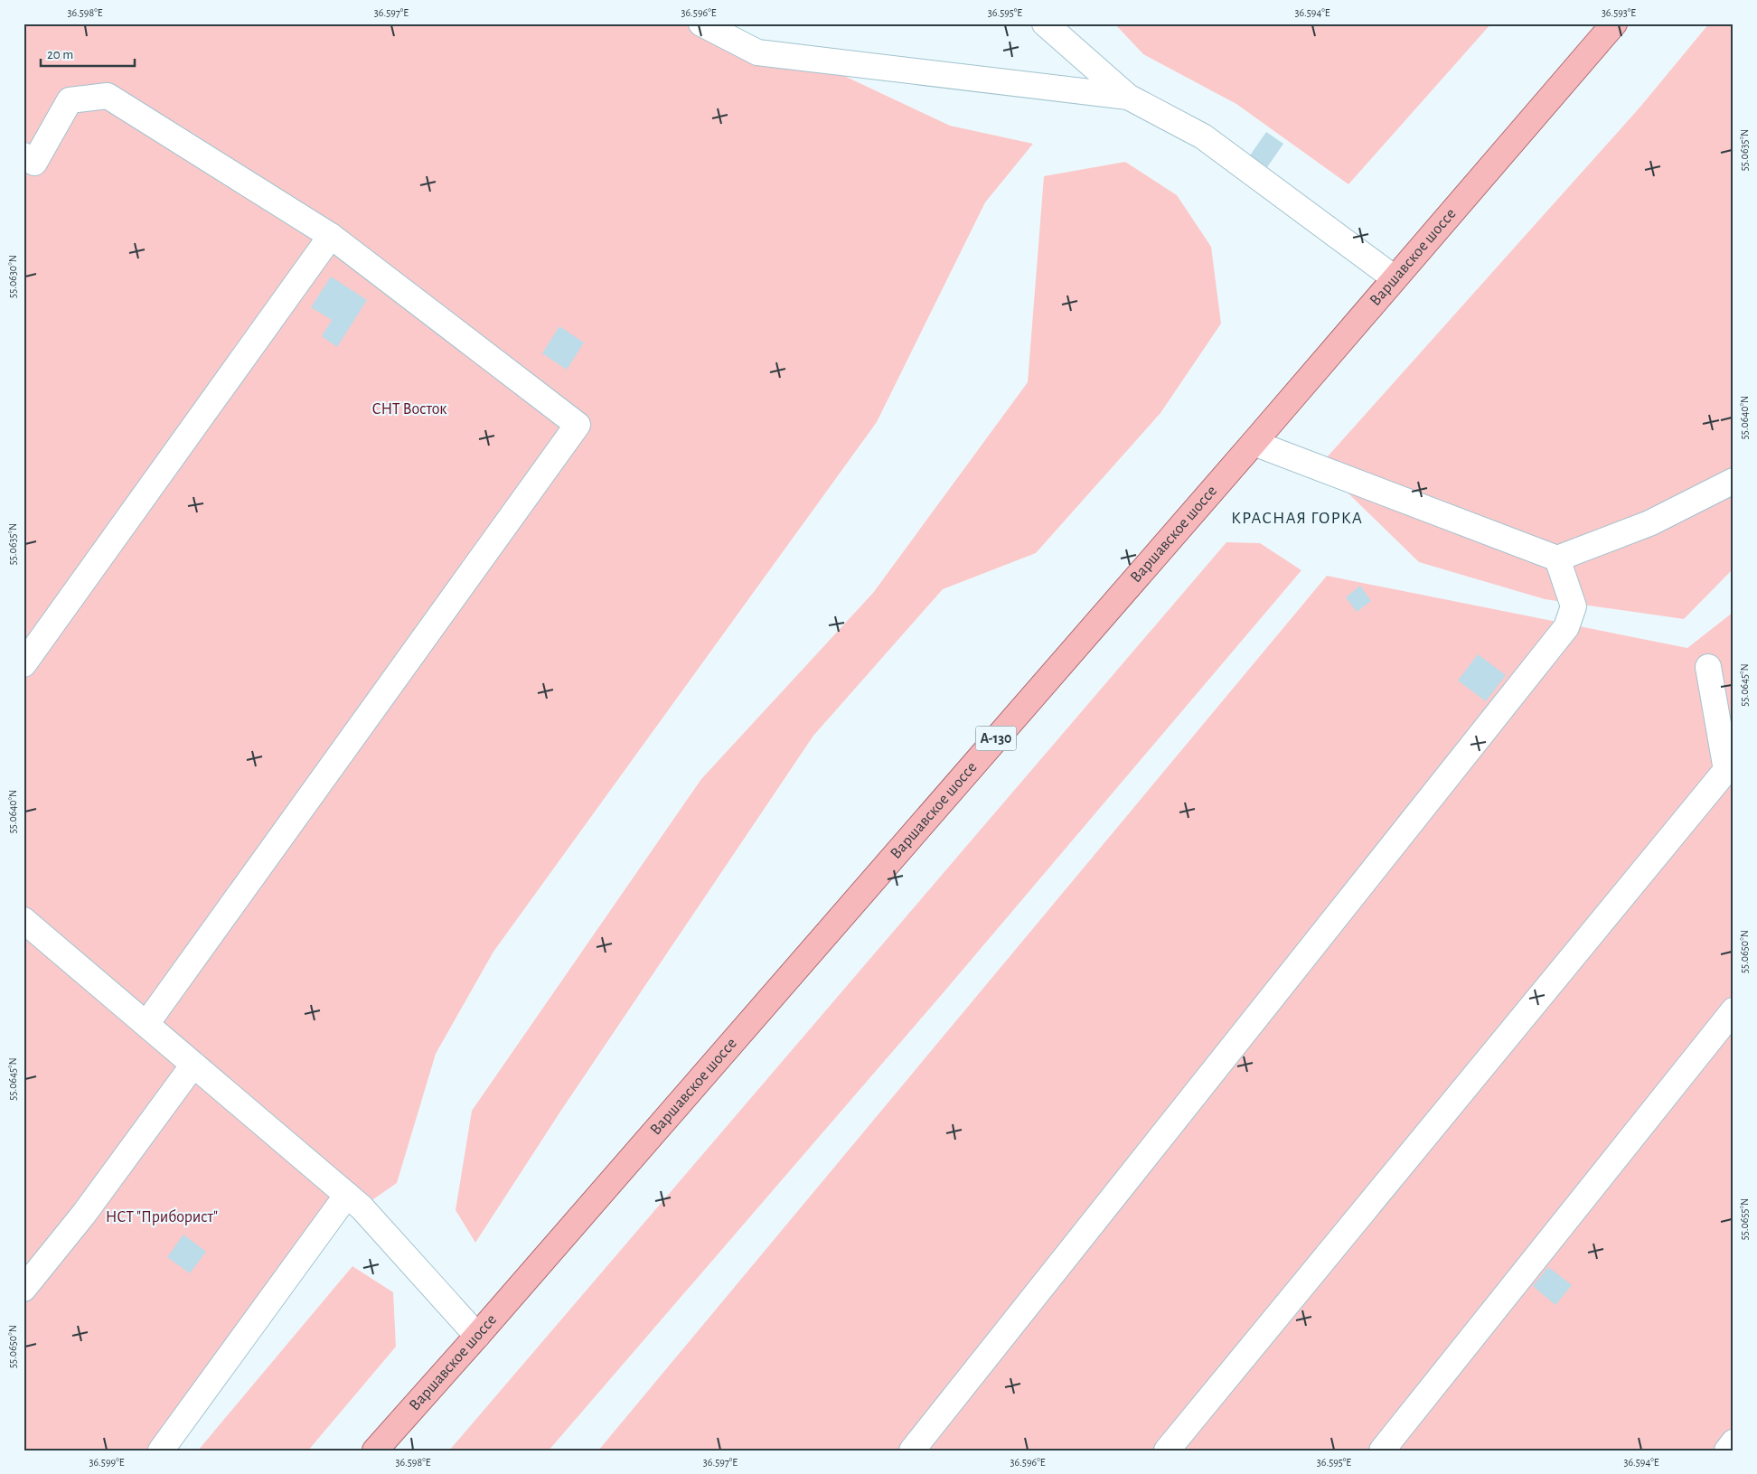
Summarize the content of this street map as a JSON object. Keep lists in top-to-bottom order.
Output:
{
  "streets": {
    "main road": ["Варшавское шоссе", "А-130"]
  },
  "districts": ["КРАСНАЯ ГОРКА"],
  "parks": ["СНТ Восток", "НСТ \"Приборист\""],
  "scale_bar": "20 m",
  "coordinates": [
    "36.598°E",
    "36.597°E",
    "36.596°E",
    "36.595°E",
    "36.594°E",
    "36.593°E",
    "55.0635°N",
    "55.0630°N",
    "55.0640°N",
    "55.0645°N",
    "55.0650°N",
    "55.0655°N",
    "36.599°E"
  ]
}
